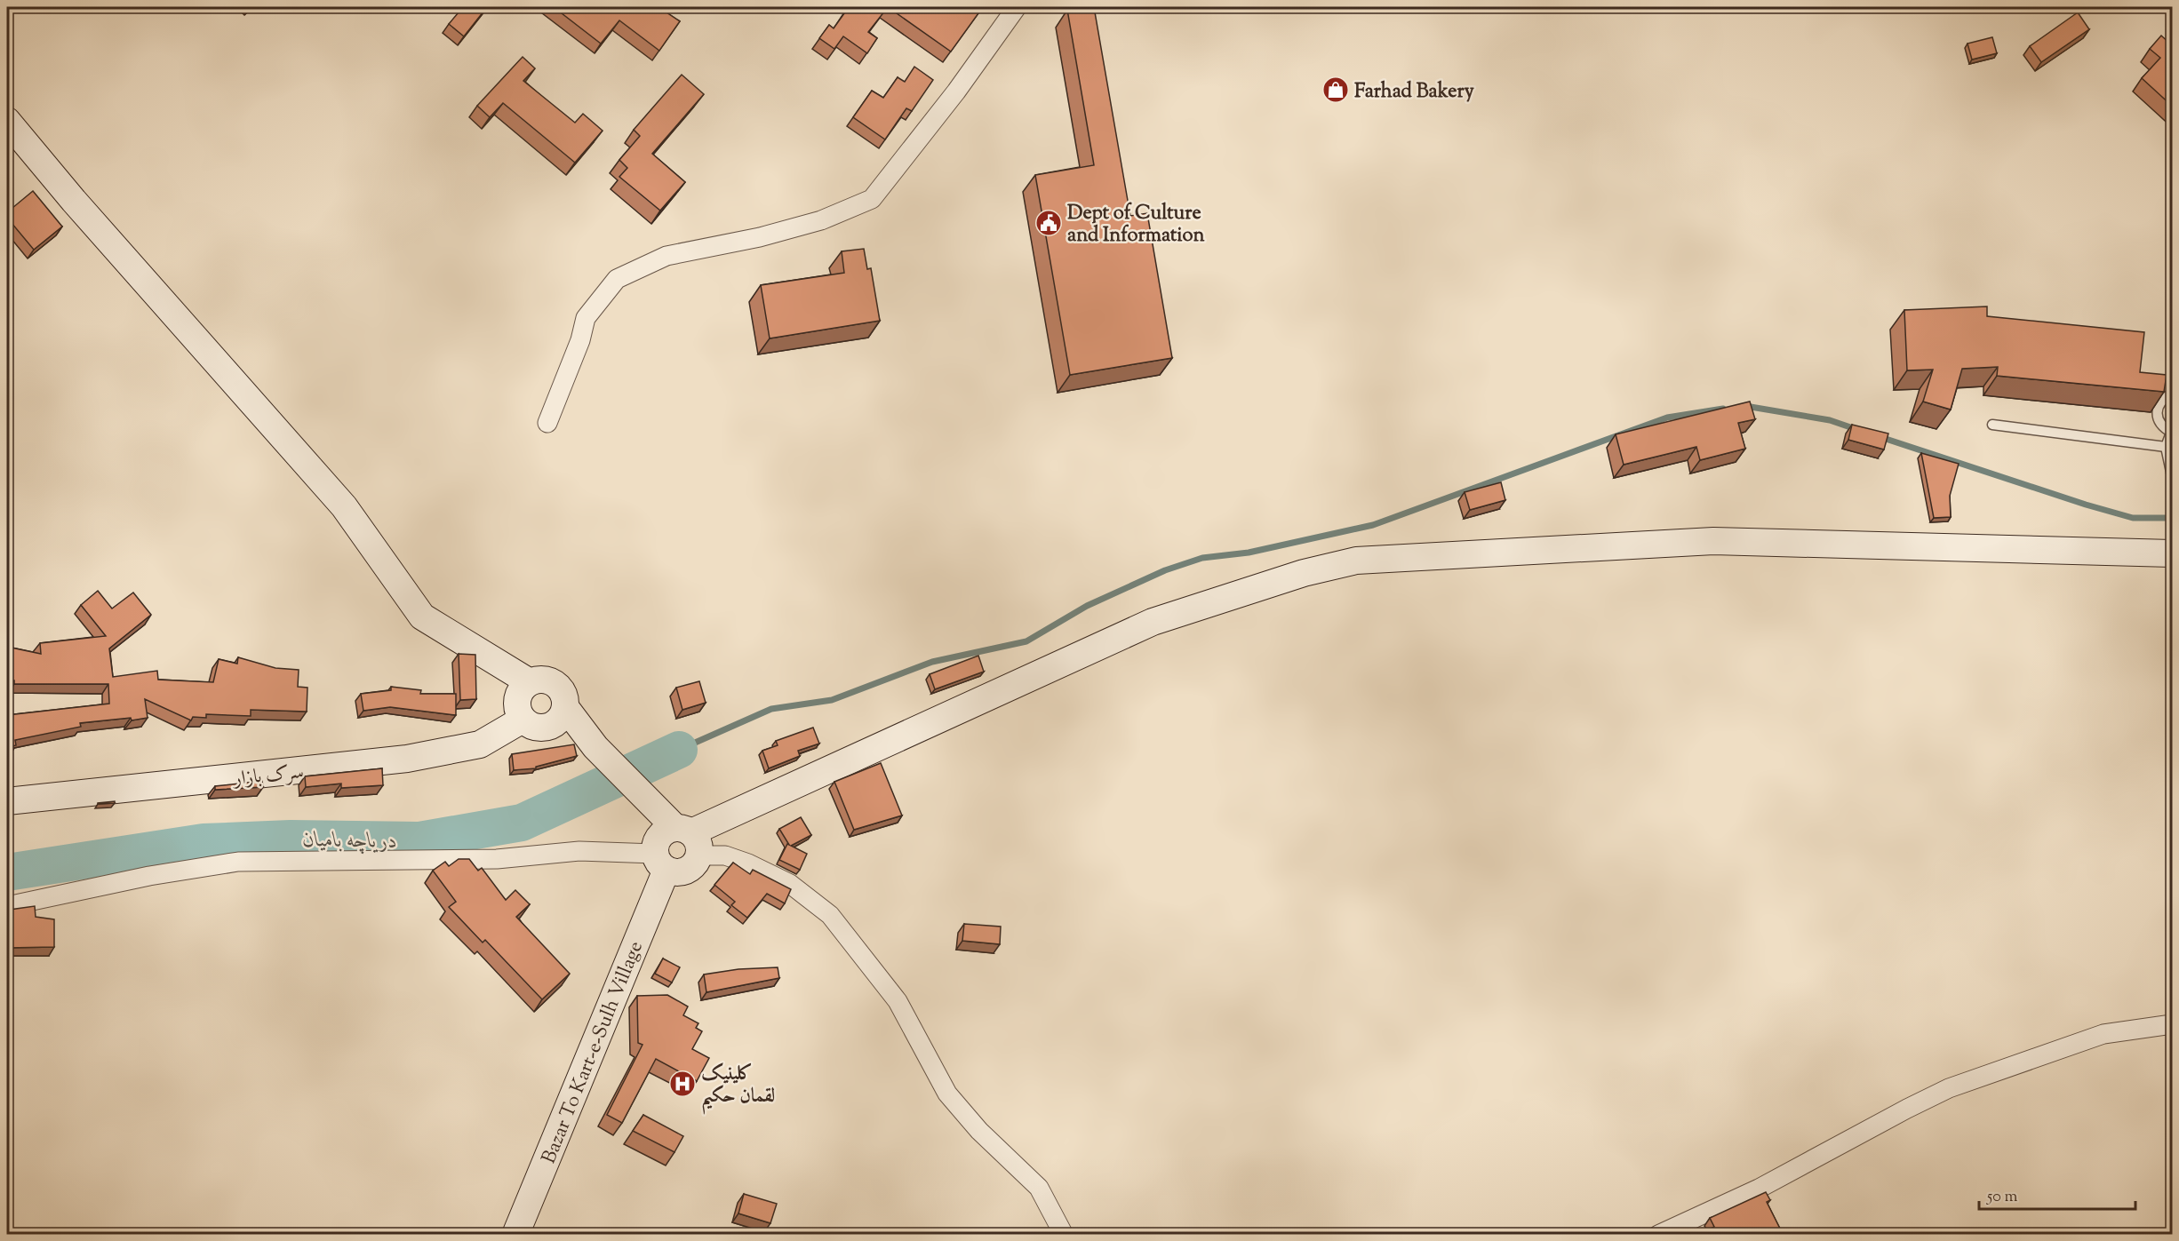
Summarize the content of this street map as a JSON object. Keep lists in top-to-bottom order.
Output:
{
  "streets": {
    "main road": ["سرک بازار", "Bazar To Kart-e-Sulh Village"]
  },
  "water": ["دریاچه بامیان"],
  "places": {
    "shop": ["Farhad Bakery"],
    "public building": ["Dept of Culture and Information"],
    "hospital": ["کلینیک لقمان حکیم"]
  },
  "scale_bar": "50 m"
}
